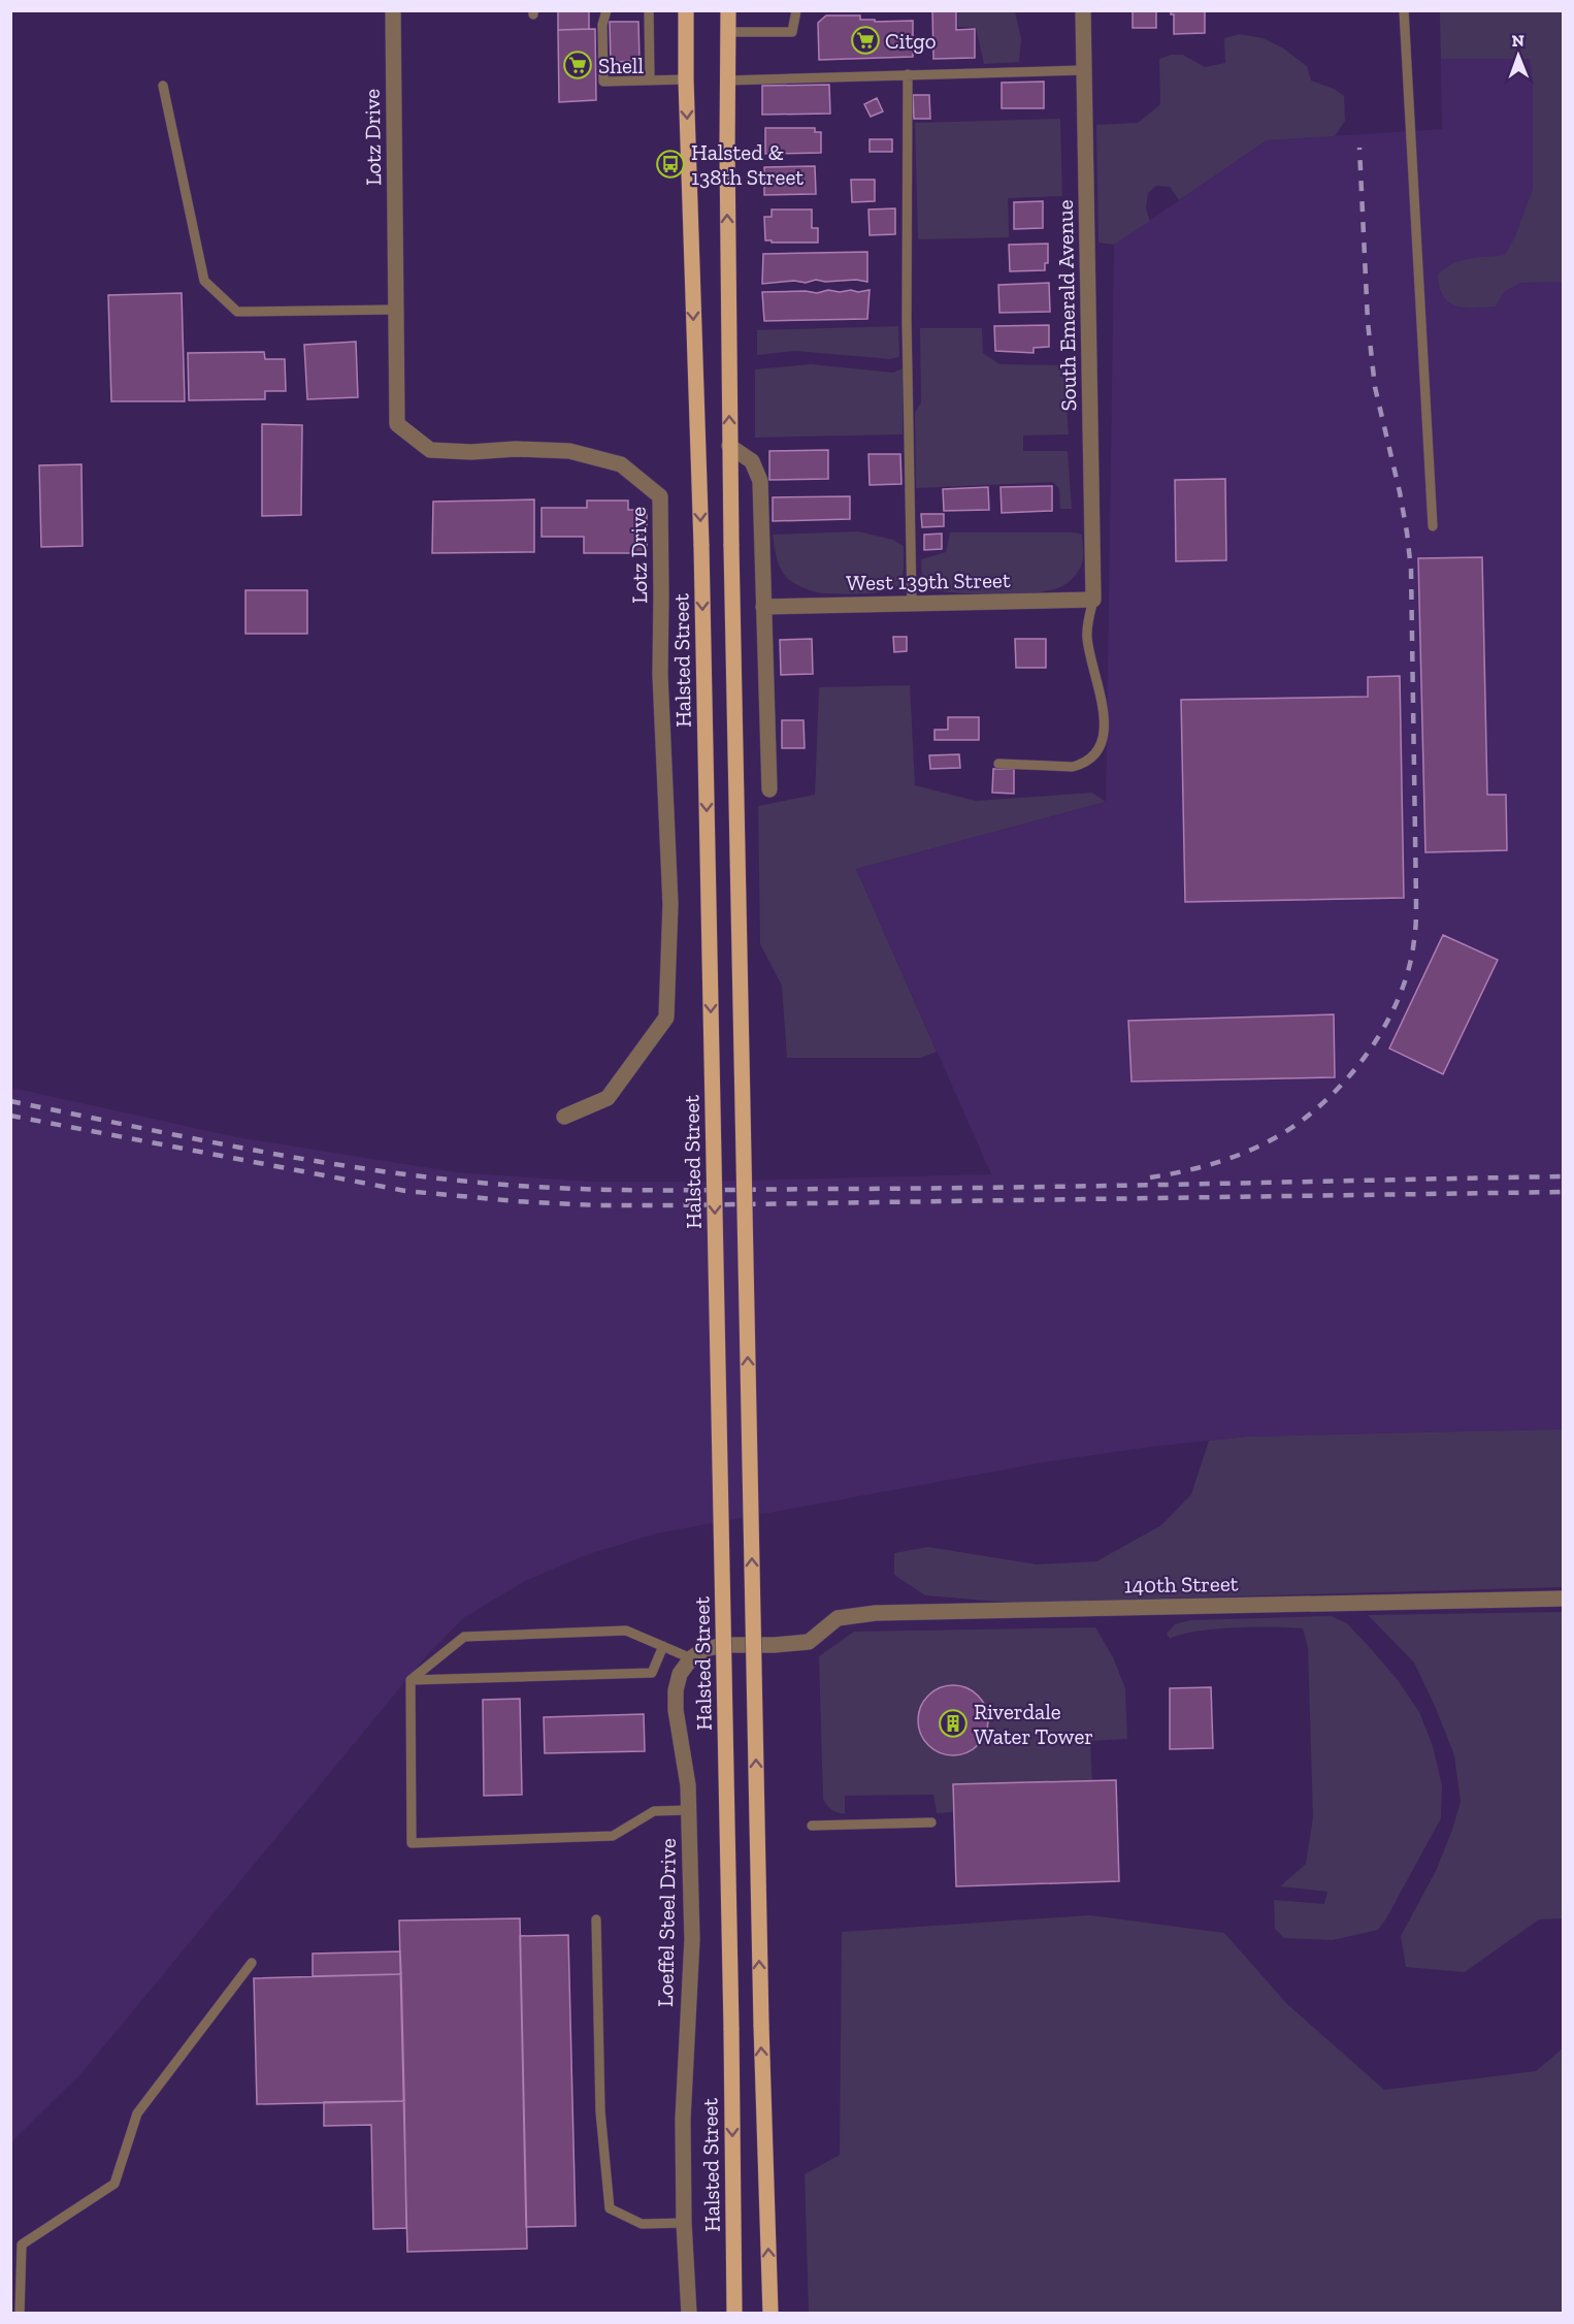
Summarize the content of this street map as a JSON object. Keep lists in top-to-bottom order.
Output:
{
  "streets": {
    "main road": ["Halsted Street"],
    "street": [
      "Lotz Drive",
      "South Emerald Avenue",
      "West 139th Street",
      "140th Street",
      "Loeffel Steel Drive"
    ]
  },
  "crossings": [
    ["South Emerald Avenue", "West 139th Street"],
    ["140th Street", "Loeffel Steel Drive"]
  ],
  "places": {
    "supermarket": ["Citgo", "Shell"],
    "bus stop": ["Halsted & 138th Street"],
    "building": ["Riverdale Water Tower"]
  },
  "north": "top"
}
